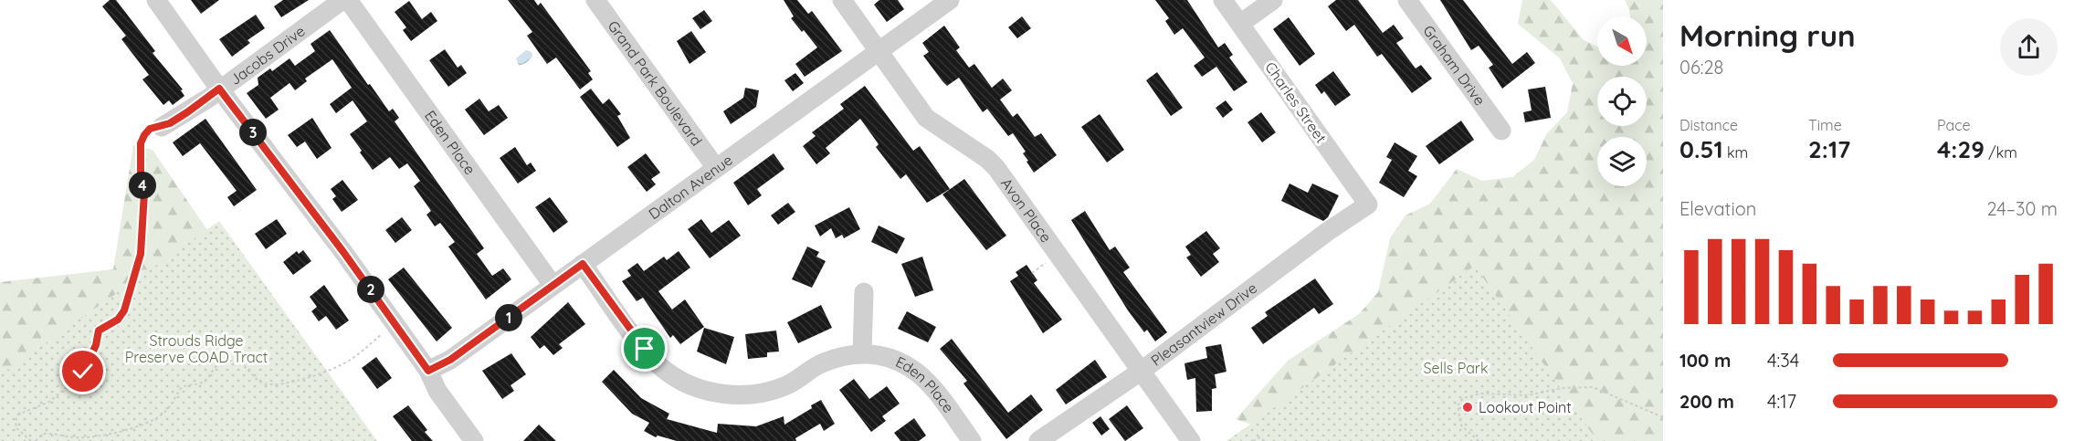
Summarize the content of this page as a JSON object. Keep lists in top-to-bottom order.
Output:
{
  "streets": {
    "street": [
      "Jacobs Drive",
      "Graham Drive",
      "Grand Park Boulevard",
      "Charles Street",
      "Eden Place",
      "Dalton Avenue",
      "Avon Place",
      "Pleasantview Drive"
    ]
  },
  "crossings": [
    ["Grand Park Boulevard", "Dalton Avenue"],
    ["Charles Street", "Pleasantview Drive"],
    ["Eden Place", "Dalton Avenue"],
    ["Dalton Avenue", "Avon Place"],
    ["Avon Place", "Pleasantview Drive"]
  ],
  "parks": ["Strouds Ridge Preserve COAD Tract", "Sells Park"],
  "places": ["Lookout Point"],
  "north": "bottom right",
  "page": {
    "heading": ["Morning run", "06:28"],
    "stats": [
      ["Distance", "0.51 km"],
      ["Time", "2:17"],
      ["Pace", "4:29 /km"]
    ],
    "pins": [
      "3",
      "4",
      "2",
      "1"
    ],
    "chart": ["Elevation", "24–30 m"],
    "list": [
      {
        "name": "100 m",
        "note": "4:34"
      },
      {
        "name": "200 m",
        "note": "4:17"
      }
    ]
  }
}
